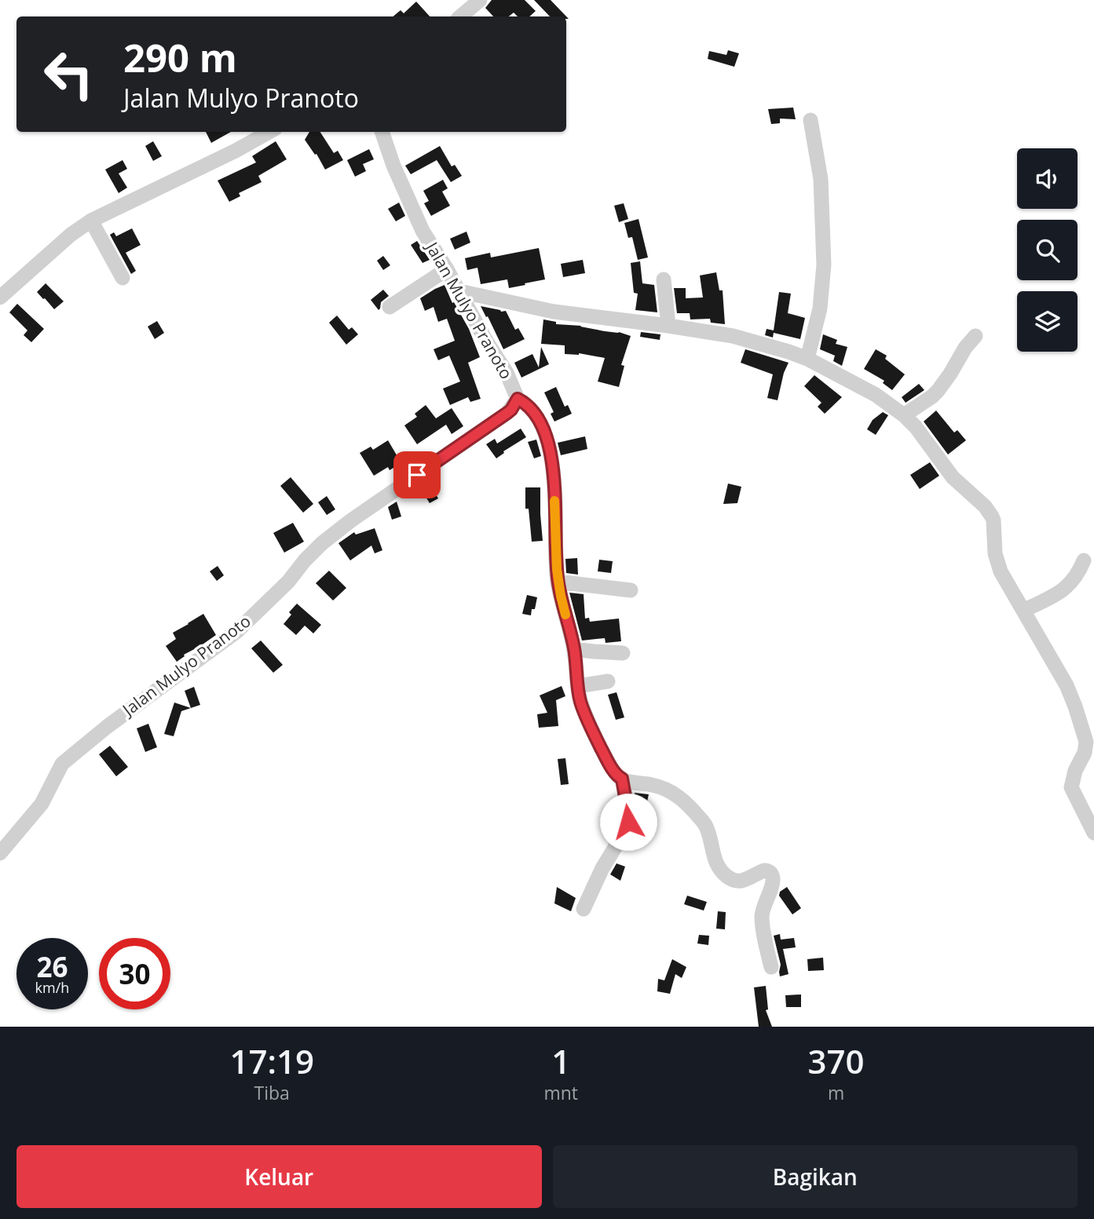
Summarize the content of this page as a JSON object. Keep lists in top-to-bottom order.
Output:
{
  "streets": {
    "street": ["Jalan Mulyo Pranoto"]
  },
  "page": {
    "turn": ["290 m", "Jalan Mulyo Pranoto"],
    "speed": "26 km/h",
    "limit": "30",
    "eta": [
      "17:19",
      "Tiba",
      "1",
      "mnt",
      "370",
      "m"
    ],
    "buttons": ["Keluar", "Bagikan"]
  }
}
